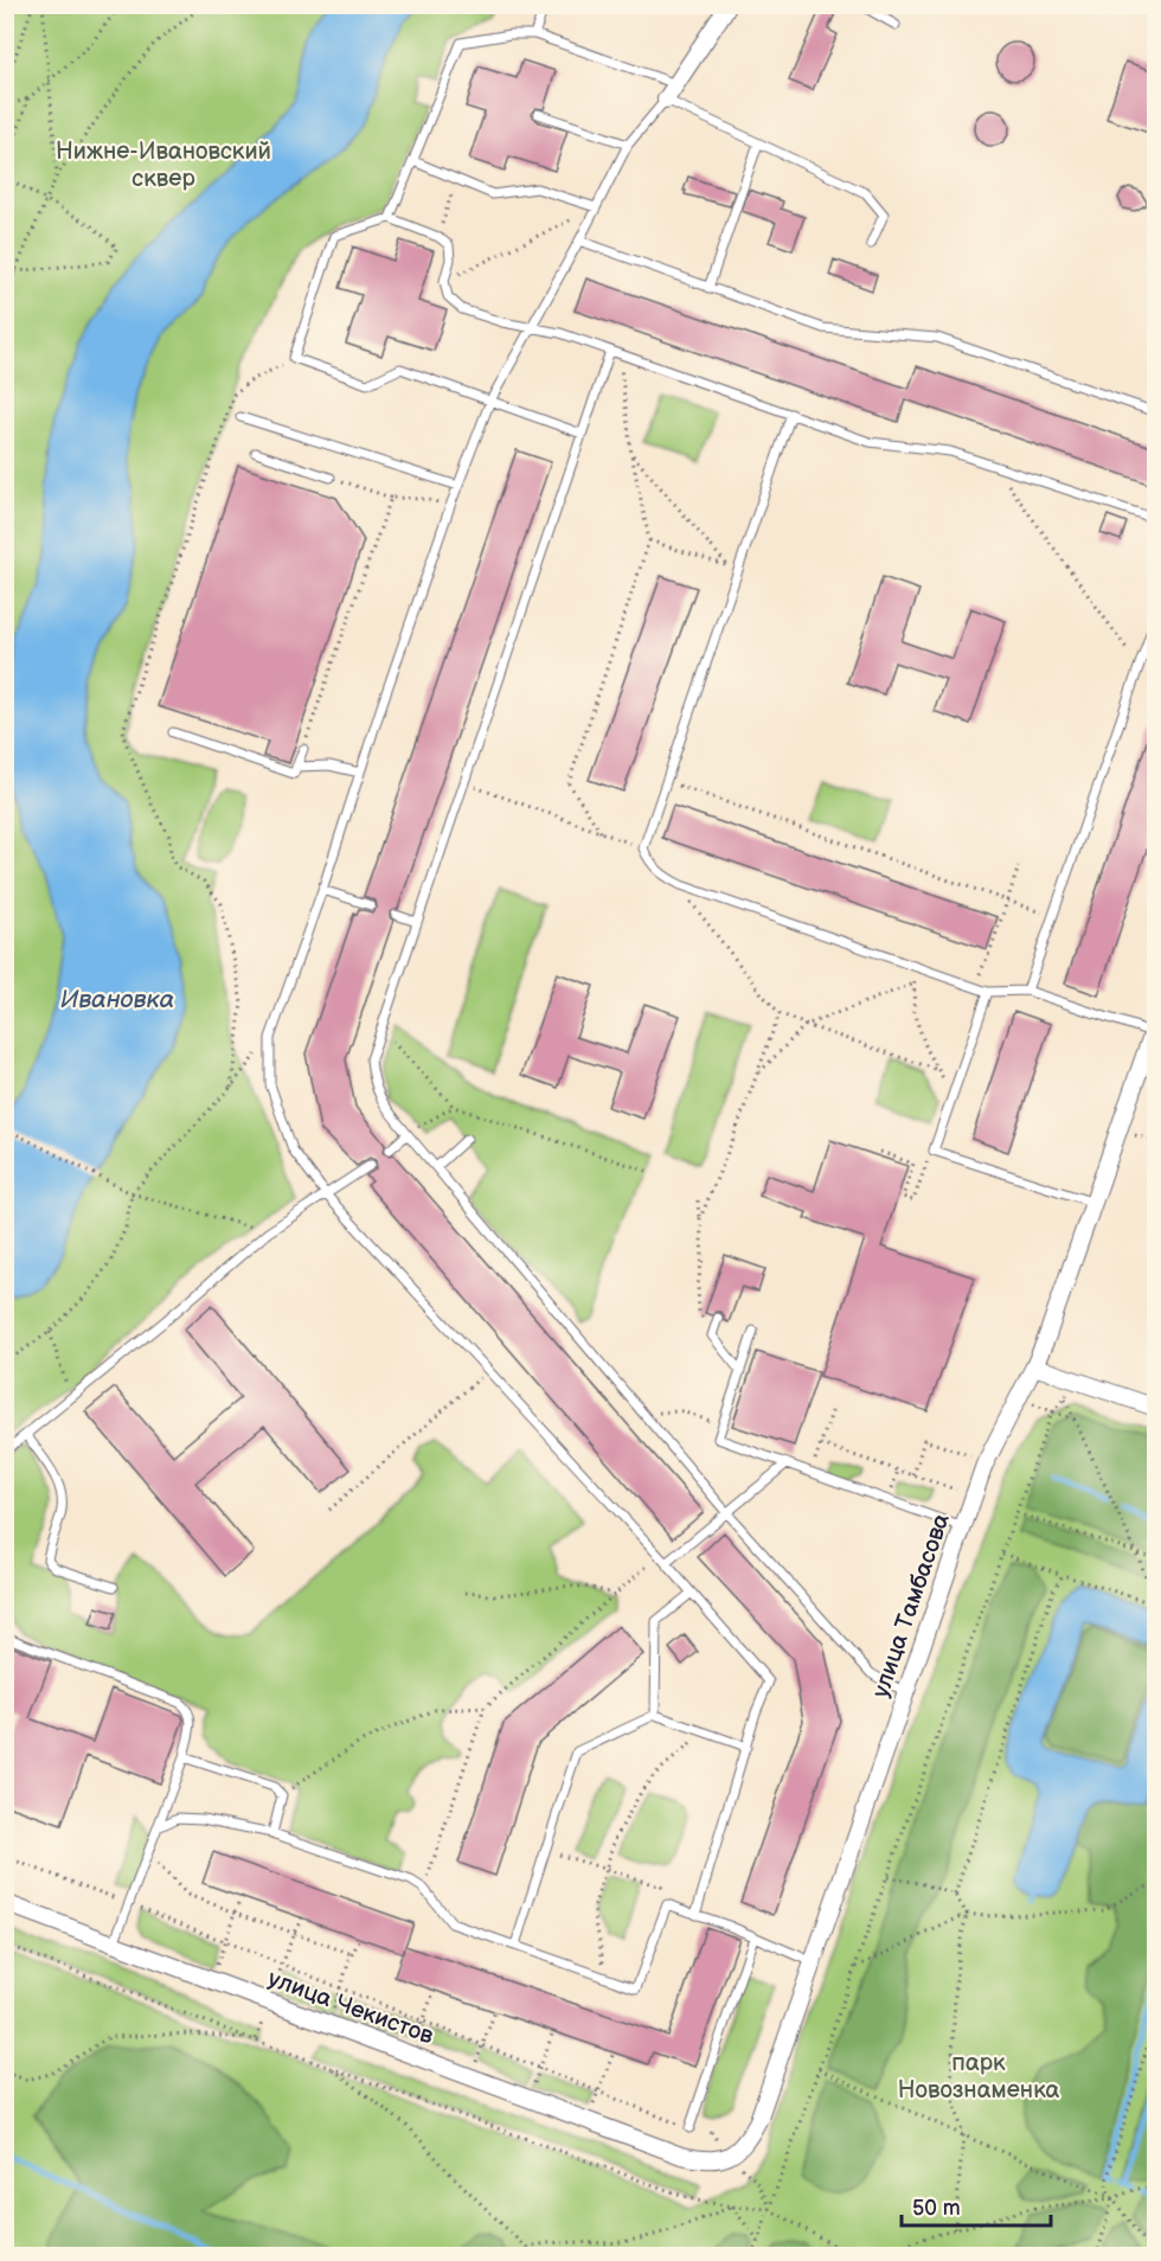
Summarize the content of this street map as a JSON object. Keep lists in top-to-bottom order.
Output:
{
  "streets": {
    "street": ["улица Тамбасова", "улица Чекистов"]
  },
  "crossings": [
    ["улица Тамбасова", "улица Чекистов"]
  ],
  "water": ["Ивановка"],
  "parks": ["Нижне-Ивановский сквер", "парк Новознаменка"],
  "scale_bar": "50 m"
}
